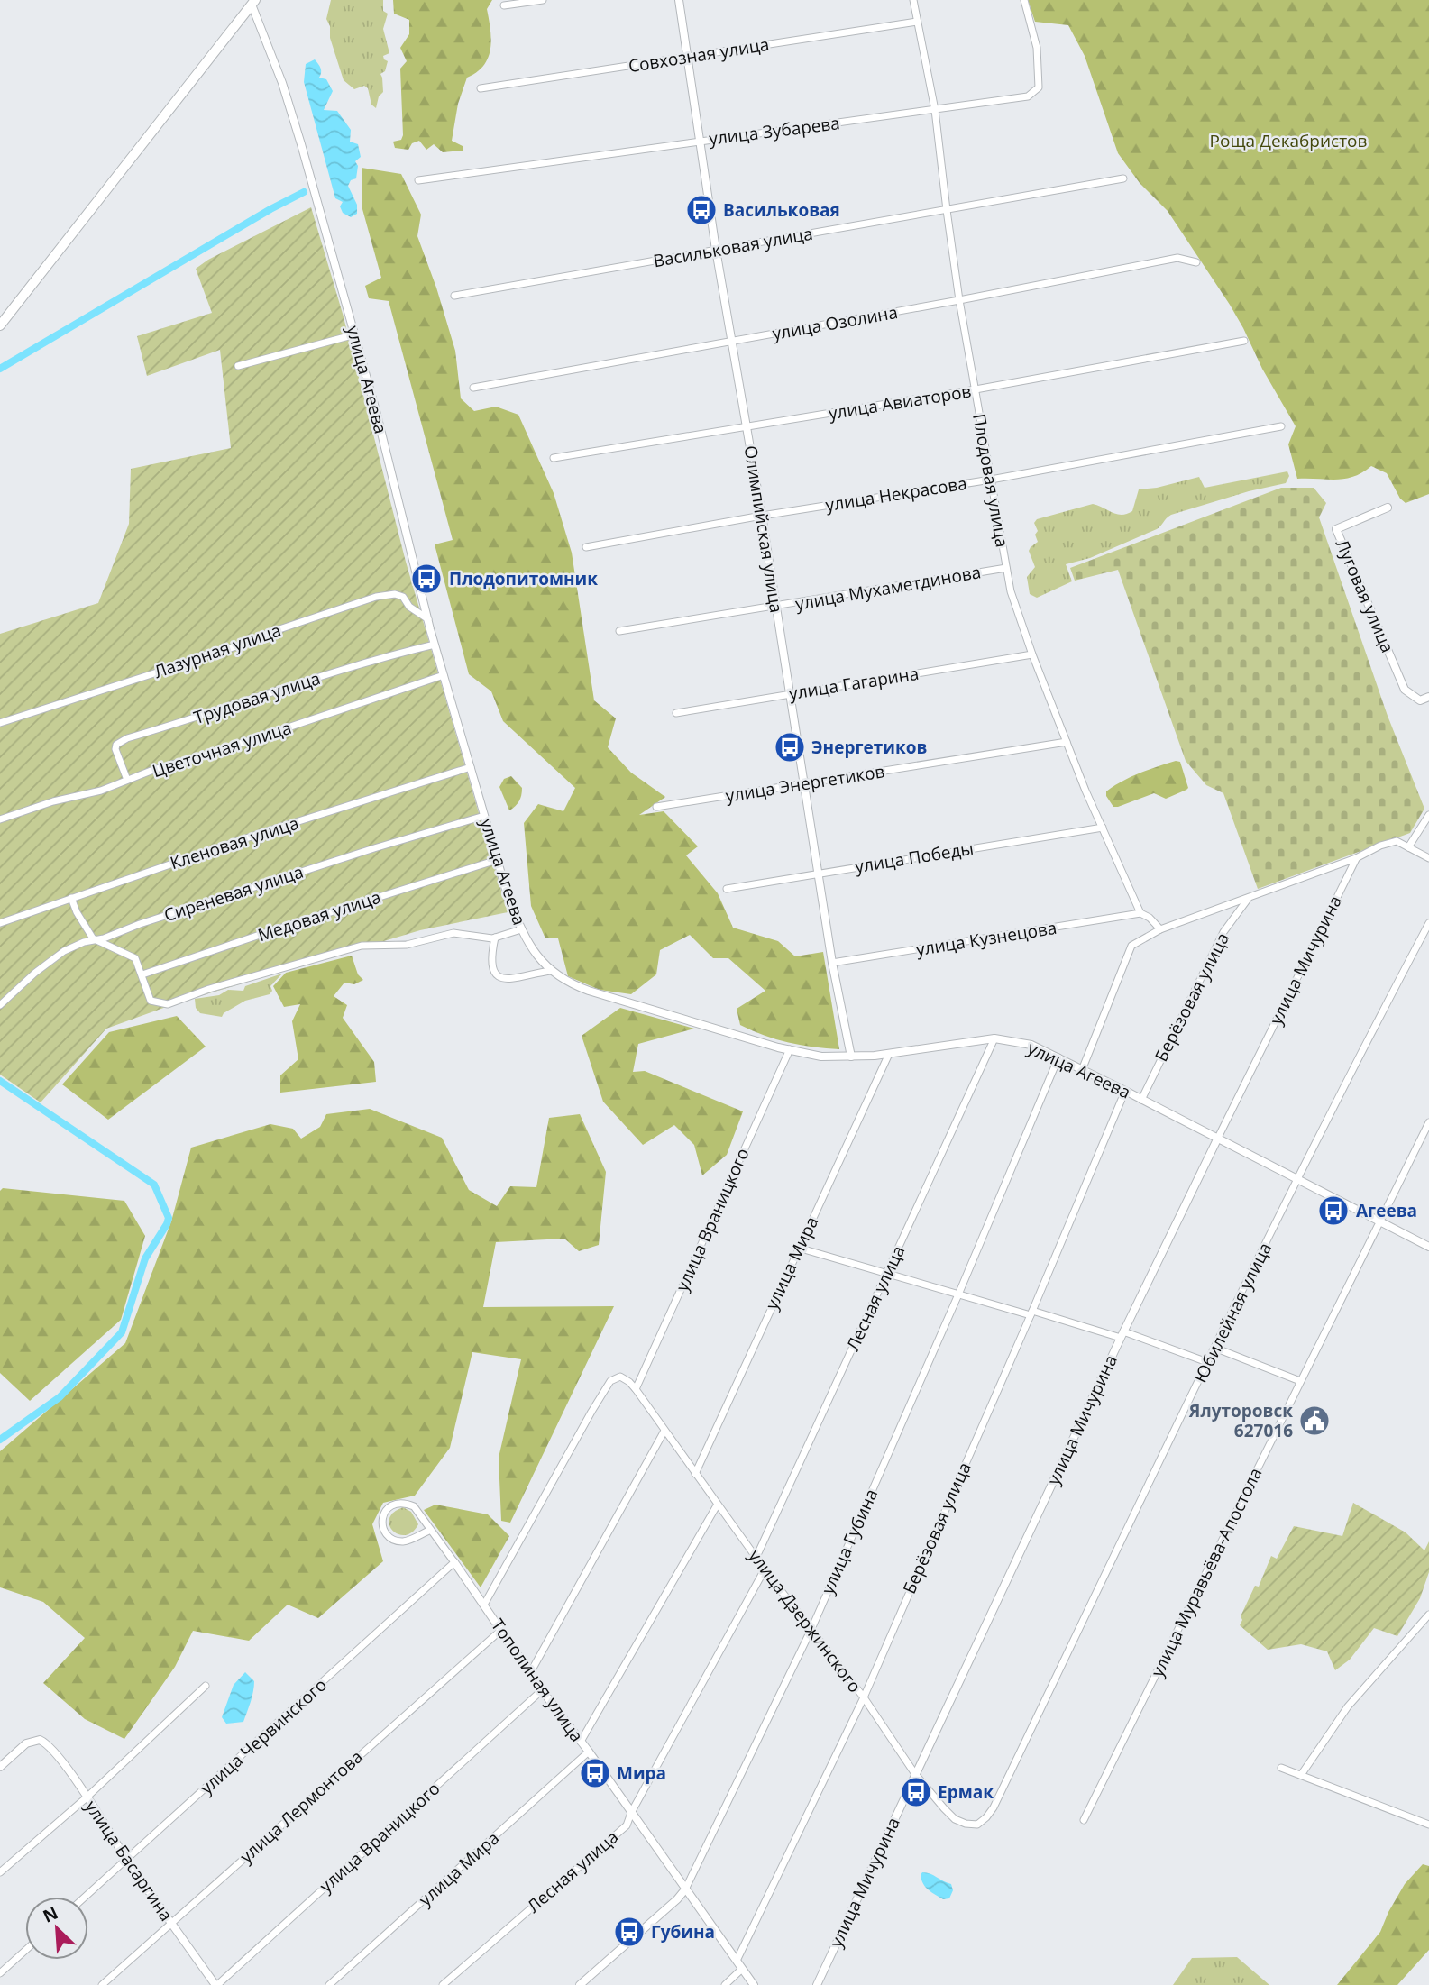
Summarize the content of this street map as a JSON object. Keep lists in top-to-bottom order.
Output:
{
  "streets": {
    "street": [
      "Совхозная улица",
      "улица Зубарева",
      "Васильковая улица",
      "улица Озолина",
      "улица Агеева",
      "улица Авиаторов",
      "Плодовая улица",
      "улица Некрасова",
      "Олимпийская улица",
      "улица Мухаметдинова",
      "Луговая улица",
      "Лазурная улица",
      "улица Гагарина",
      "Трудовая улица",
      "Цветочная улица",
      "улица Энергетиков",
      "Кленовая улица",
      "улица Победы",
      "Сиреневая улица",
      "Медовая улица",
      "улица Кузнецова",
      "улица Мичурина",
      "Берёзовая улица",
      "улица Враницкого",
      "улица Мира",
      "Лесная улица",
      "Юбилейная улица",
      "улица Губина",
      "улица Муравьёва-Апостола",
      "улица Дзержинского",
      "Тополиная улица",
      "улица Червинского",
      "улица Лермонтова",
      "улица Басаргина"
    ]
  },
  "crossings": [
    ["Совхозная улица", "Плодовая улица"],
    ["Совхозная улица", "Олимпийская улица"],
    ["улица Зубарева", "Плодовая улица"],
    ["улица Зубарева", "Олимпийская улица"],
    ["Васильковая улица", "Плодовая улица"],
    ["Васильковая улица", "Олимпийская улица"],
    ["улица Озолина", "Плодовая улица"],
    ["улица Озолина", "Олимпийская улица"],
    ["улица Агеева", "Олимпийская улица"],
    ["улица Агеева", "Лазурная улица"],
    ["улица Агеева", "Трудовая улица"],
    ["улица Агеева", "Цветочная улица"],
    ["улица Агеева", "Кленовая улица"],
    ["улица Агеева", "Сиреневая улица"],
    ["улица Агеева", "Медовая улица"],
    ["улица Агеева", "улица Мичурина"],
    ["улица Агеева", "Берёзовая улица"],
    ["улица Агеева", "улица Враницкого"],
    ["улица Агеева", "улица Мира"],
    ["улица Агеева", "Лесная улица"],
    ["улица Агеева", "Юбилейная улица"],
    ["улица Агеева", "улица Губина"],
    ["улица Агеева", "улица Муравьёва-Апостола"],
    ["улица Авиаторов", "Плодовая улица"],
    ["улица Авиаторов", "Олимпийская улица"],
    ["Плодовая улица", "улица Некрасова"],
    ["Плодовая улица", "улица Мухаметдинова"],
    ["Плодовая улица", "улица Гагарина"],
    ["Плодовая улица", "улица Энергетиков"],
    ["Плодовая улица", "улица Победы"],
    ["Плодовая улица", "улица Кузнецова"],
    ["улица Некрасова", "Олимпийская улица"],
    ["Олимпийская улица", "улица Мухаметдинова"],
    ["Олимпийская улица", "улица Гагарина"],
    ["Олимпийская улица", "улица Энергетиков"],
    ["Олимпийская улица", "улица Победы"],
    ["Олимпийская улица", "улица Кузнецова"],
    ["Трудовая улица", "Цветочная улица"],
    ["улица Мичурина", "улица Дзержинского"],
    ["Берёзовая улица", "улица Дзержинского"],
    ["Берёзовая улица", "Тополиная улица"],
    ["улица Враницкого", "улица Дзержинского"],
    ["улица Враницкого", "Тополиная улица"],
    ["улица Враницкого", "улица Басаргина"],
    ["улица Мира", "улица Дзержинского"],
    ["улица Мира", "Тополиная улица"],
    ["Лесная улица", "улица Дзержинского"],
    ["Лесная улица", "Тополиная улица"],
    ["Юбилейная улица", "улица Дзержинского"],
    ["улица Губина", "улица Дзержинского"],
    ["улица Губина", "Тополиная улица"],
    ["улица Дзержинского", "Тополиная улица"],
    ["Тополиная улица", "улица Червинского"],
    ["Тополиная улица", "улица Лермонтова"],
    ["улица Червинского", "улица Басаргина"],
    ["улица Лермонтова", "улица Басаргина"]
  ],
  "parks": ["Роща Декабристов"],
  "places": {
    "bus stop": [
      "Васильковая",
      "Плодопитомник",
      "Энергетиков",
      "Агеева",
      "Мира",
      "Ермак",
      "Губина"
    ],
    "public building": ["Ялуторовск 627016"]
  },
  "north": "top left"
}
